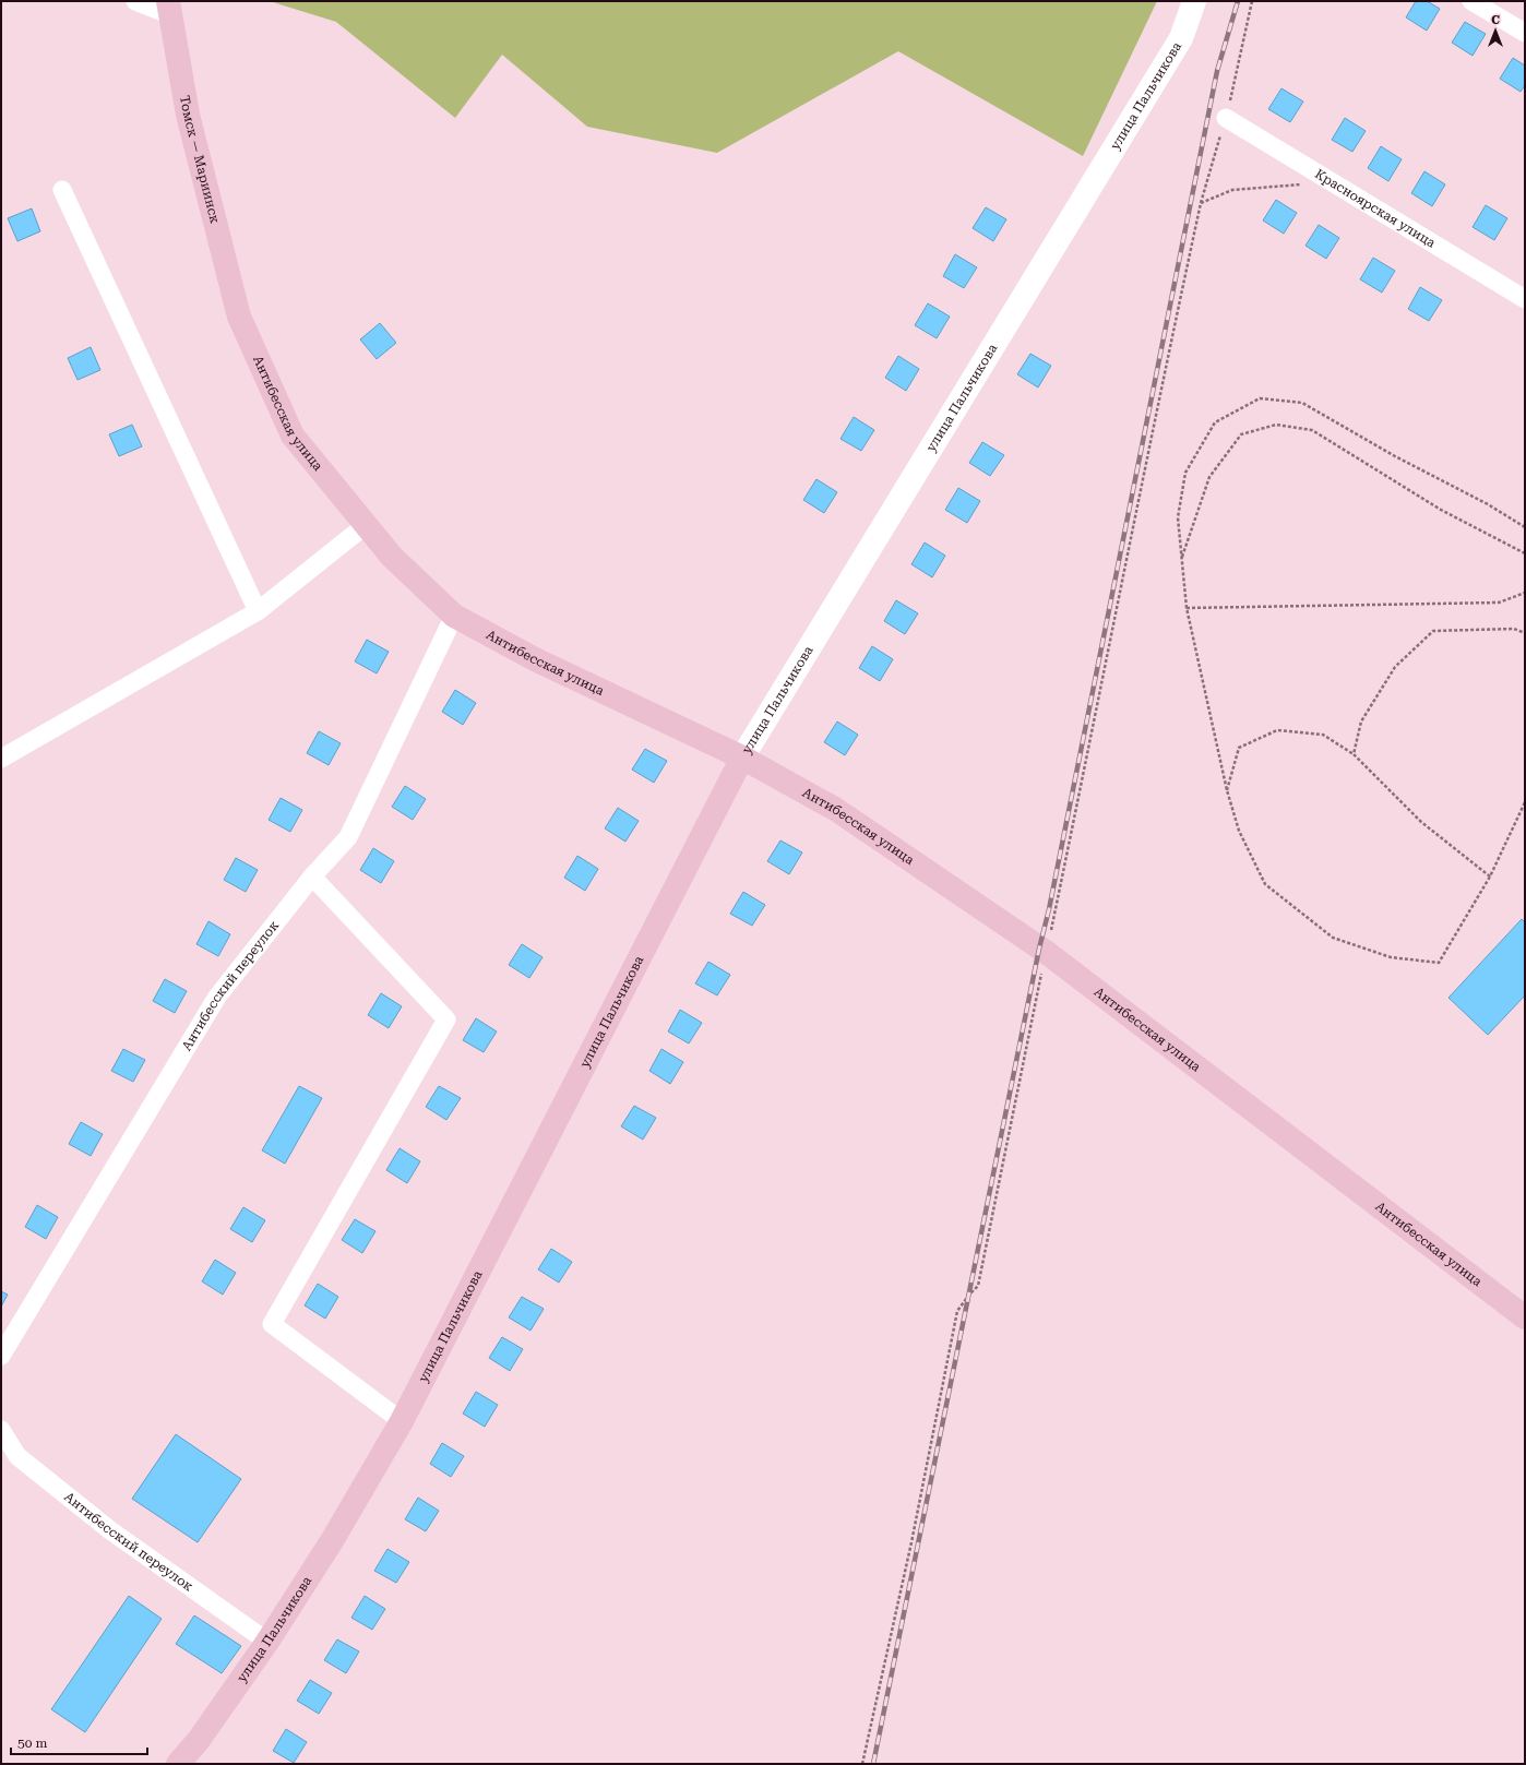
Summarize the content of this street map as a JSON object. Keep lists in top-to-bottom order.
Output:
{
  "streets": {
    "main road": ["улица Пальчикова", "Томск — Мариинск", "Антибесская улица"],
    "street": ["Красноярская улица", "Антибесский переулок"]
  },
  "crossings": [
    ["улица Пальчикова", "Антибесская улица"],
    ["улица Пальчикова", "Антибесский переулок"],
    ["Томск — Мариинск", "Антибесская улица"],
    ["Антибесская улица", "Антибесский переулок"]
  ],
  "scale_bar": "50 m",
  "north": "top"
}
